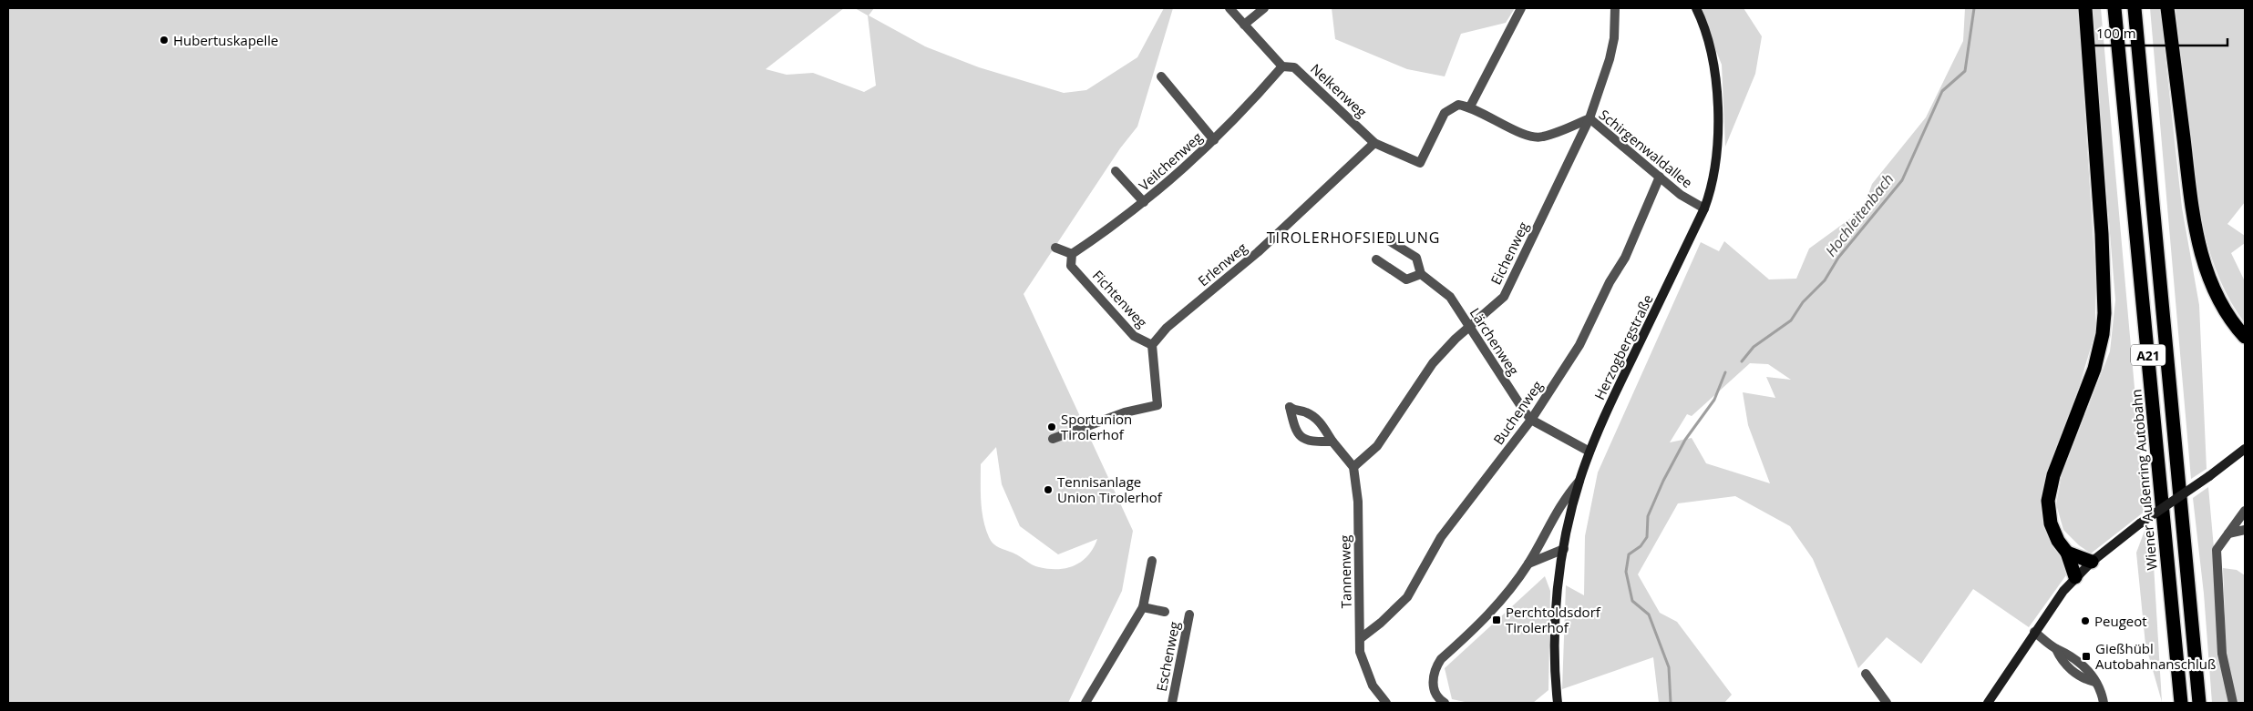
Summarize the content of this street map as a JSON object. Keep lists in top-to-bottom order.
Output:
{
  "streets": {
    "highway": ["A21", "Wiener Außenring Autobahn"],
    "main road": ["Herzogbergstraße"],
    "street": [
      "Nelkenweg",
      "Schirgenwaldallee",
      "Veilchenweg",
      "Eichenweg",
      "Erlenweg",
      "Fichtenweg",
      "Lärchenweg",
      "Buchenweg",
      "Tannenweg",
      "Eschenweg"
    ]
  },
  "crossings": [
    ["Nelkenweg", "Schirgenwaldallee"],
    ["Nelkenweg", "Veilchenweg"],
    ["Nelkenweg", "Erlenweg"],
    ["Schirgenwaldallee", "Eichenweg"],
    ["Schirgenwaldallee", "Herzogbergstraße"],
    ["Schirgenwaldallee", "Buchenweg"],
    ["Veilchenweg", "Fichtenweg"],
    ["Eichenweg", "Lärchenweg"],
    ["Eichenweg", "Tannenweg"],
    ["Erlenweg", "Fichtenweg"],
    ["Lärchenweg", "Herzogbergstraße"],
    ["Lärchenweg", "Buchenweg"],
    ["Buchenweg", "Tannenweg"]
  ],
  "districts": ["TIROLERHOFSIEDLUNG"],
  "water": ["Hochleitenbach"],
  "places": {
    "other": [
      "Hubertuskapelle",
      "Sportunion Tirolerhof",
      "Tennisanlage Union Tirolerhof",
      "Peugeot"
    ],
    "transit": ["Perchtoldsdorf Tirolerhof", "Gießhübl Autobahnanschluß"]
  },
  "scale_bar": "100 m"
}
